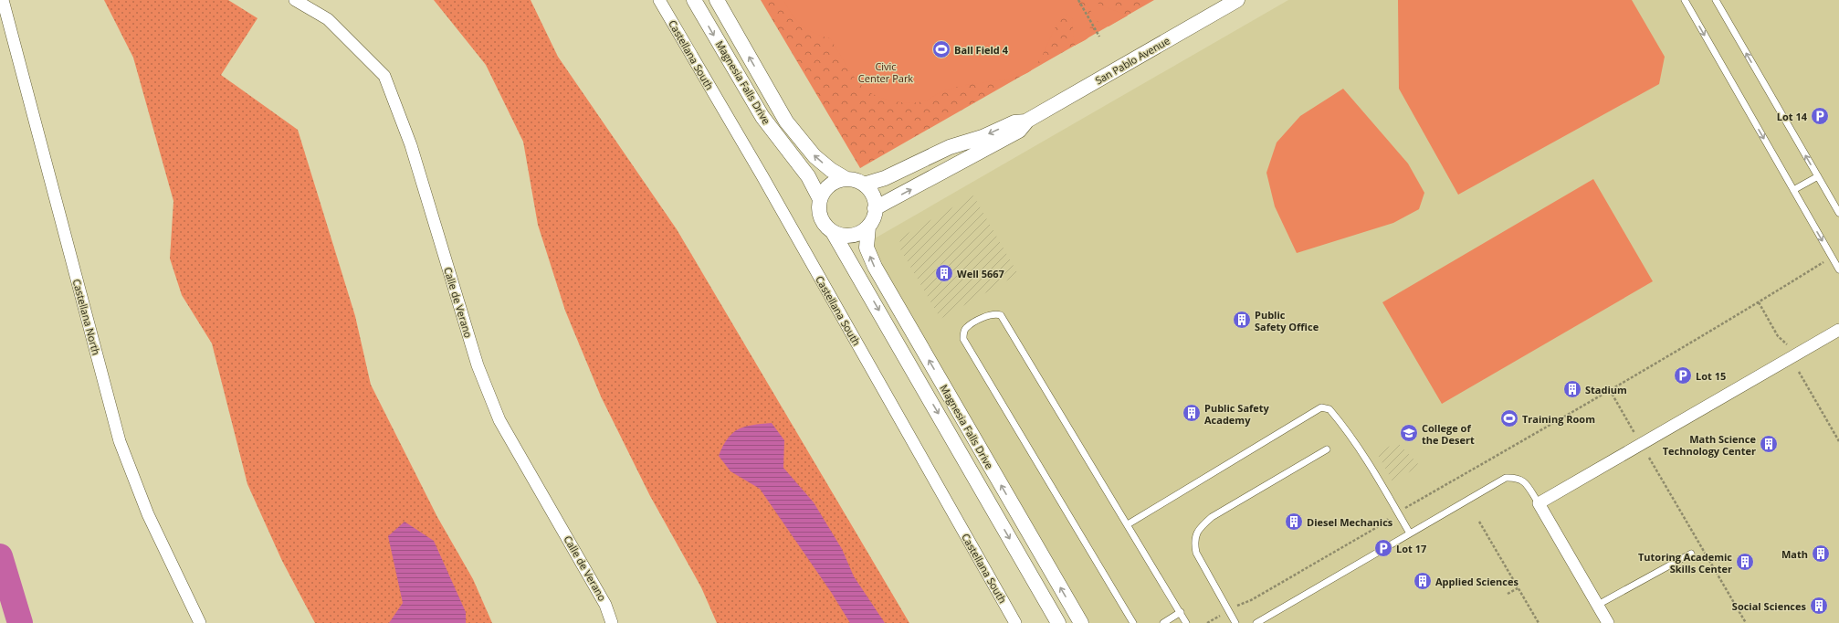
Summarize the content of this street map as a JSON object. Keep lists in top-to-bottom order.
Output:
{
  "streets": {
    "street": [
      "Castellana South",
      "San Pablo Avenue",
      "Magnesia Falls Drive",
      "Calle de Verano",
      "Castellana North"
    ]
  },
  "crossings": [
    ["San Pablo Avenue", "Magnesia Falls Drive"]
  ],
  "parks": ["Civic Center Park"],
  "places": {
    "sports": ["Ball Field 4", "Training Room"],
    "parking": ["Lot 14", "Lot 15", "Lot 17"],
    "building": [
      "Well 5667",
      "Public Safety Office",
      "Stadium",
      "Public Safety Academy",
      "Math Science Technology Center",
      "Diesel Mechanics",
      "Math",
      "Tutoring Academic Skills Center",
      "Applied Sciences",
      "Social Sciences"
    ],
    "school or university": ["College of the Desert"]
  }
}
